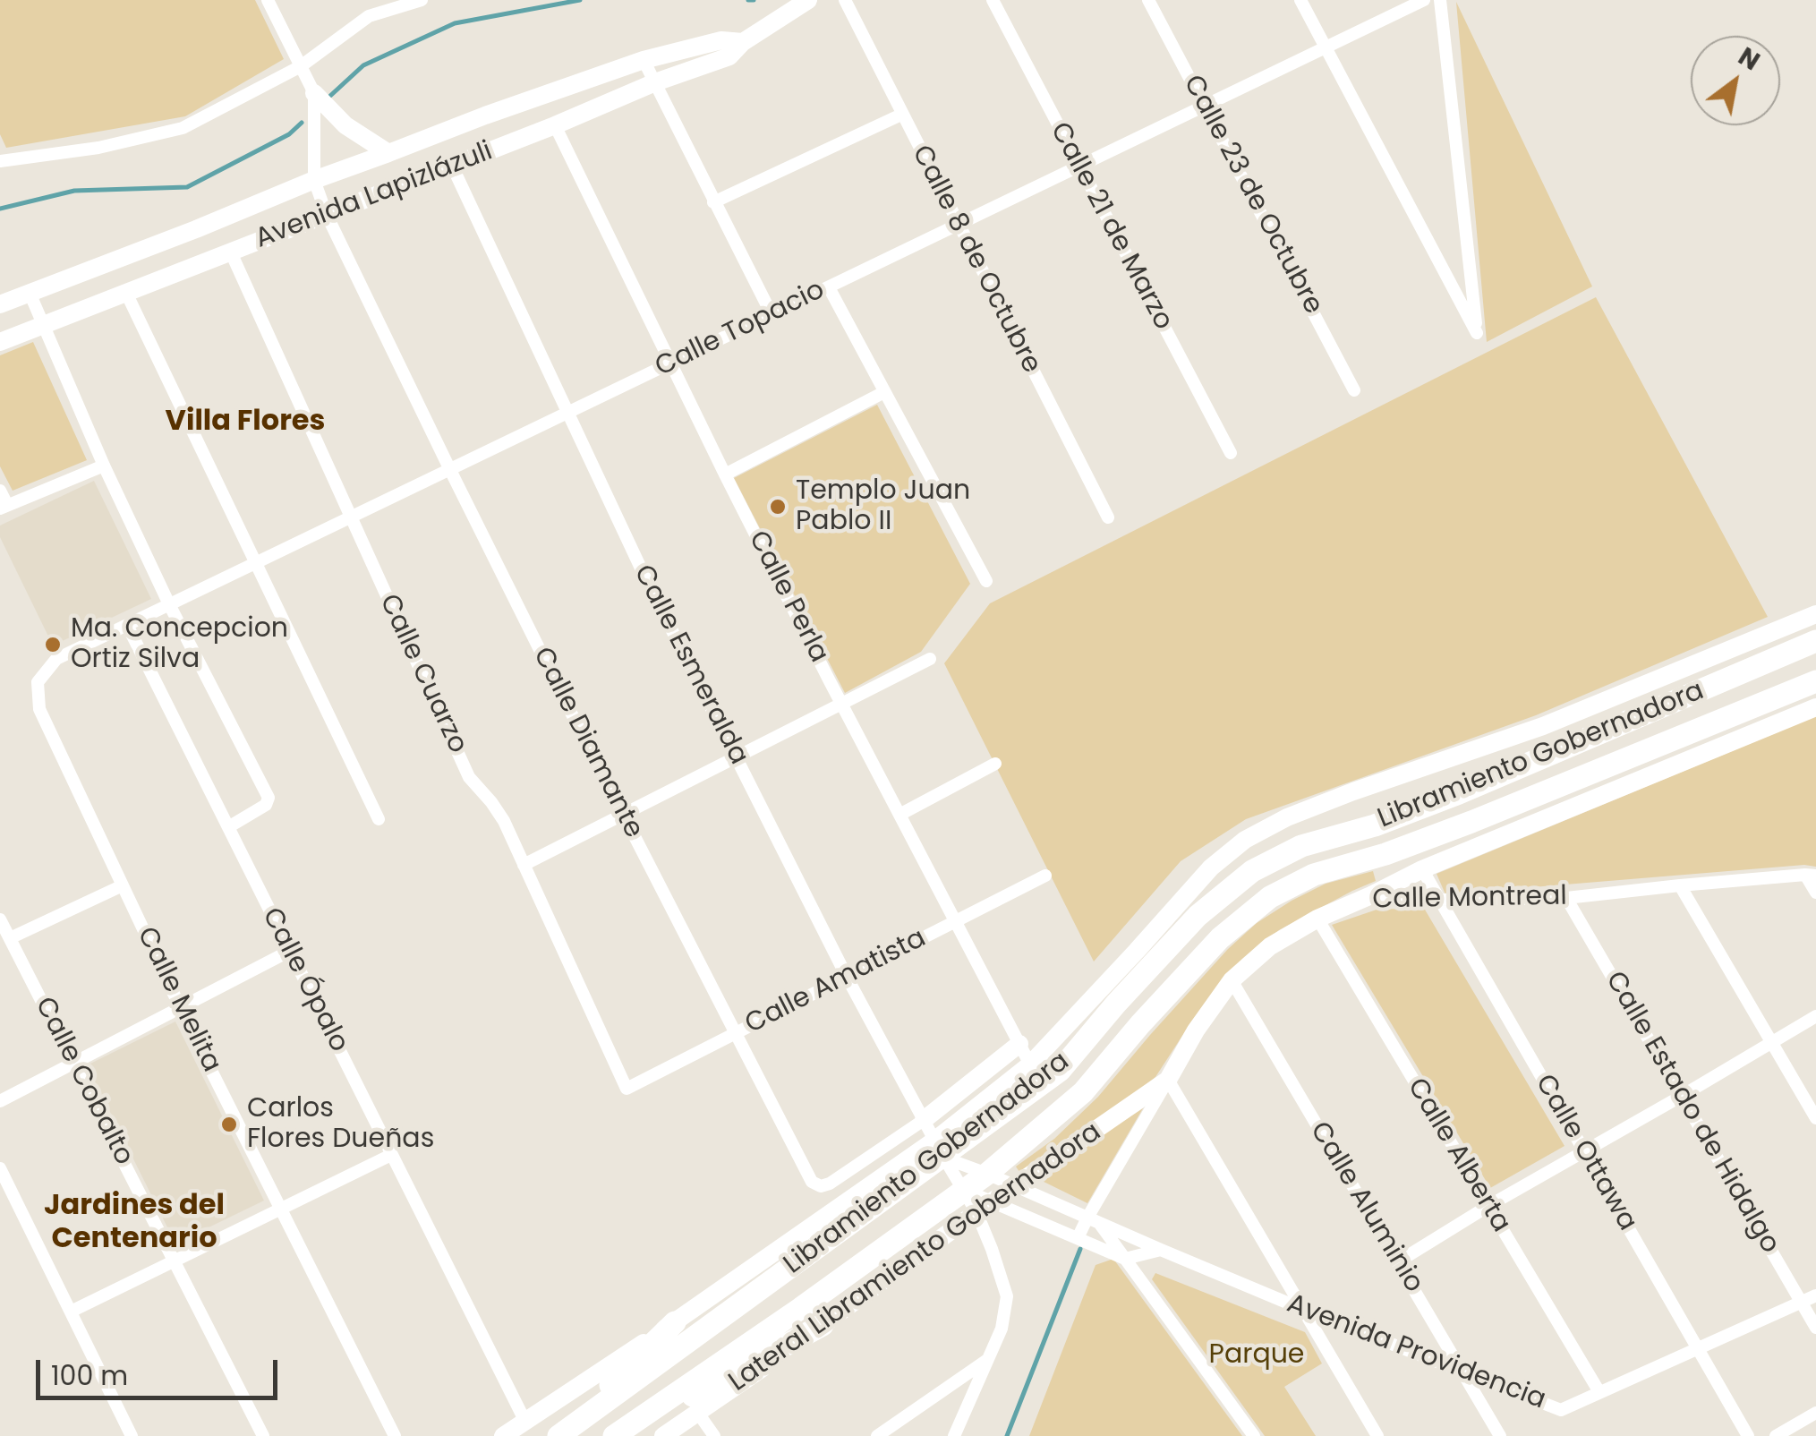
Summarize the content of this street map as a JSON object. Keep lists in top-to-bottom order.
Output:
{
  "streets": {
    "highway": ["Libramiento Gobernadora"],
    "street": [
      "Calle 23 de Octubre",
      "Avenida Lapizlázuli",
      "Calle 21 de Marzo",
      "Calle 8 de Octubre",
      "Calle Topacio",
      "Calle Perla",
      "Calle Esmeralda",
      "Calle Cuarzo",
      "Calle Diamante",
      "Calle Montreal",
      "Calle Ópalo",
      "Calle Amatista",
      "Calle Melita",
      "Calle Cobalto",
      "Calle Estado de Hidalgo",
      "Calle Ottawa",
      "Calle Alberta",
      "Calle Aluminio",
      "Lateral Libramiento Gobernadora",
      "Avenida Providencia"
    ]
  },
  "crossings": [
    ["Calle 23 de Octubre", "Calle Topacio"],
    ["Avenida Lapizlázuli", "Calle Perla"],
    ["Avenida Lapizlázuli", "Calle Esmeralda"],
    ["Avenida Lapizlázuli", "Calle Cuarzo"],
    ["Avenida Lapizlázuli", "Calle Diamante"],
    ["Calle 21 de Marzo", "Calle Topacio"],
    ["Calle 8 de Octubre", "Calle Topacio"],
    ["Calle Topacio", "Calle Perla"],
    ["Calle Topacio", "Calle Esmeralda"],
    ["Calle Topacio", "Calle Cuarzo"],
    ["Calle Topacio", "Calle Diamante"],
    ["Calle Topacio", "Calle Ópalo"],
    ["Calle Topacio", "Calle Melita"],
    ["Calle Perla", "Calle Amatista"],
    ["Calle Esmeralda", "Calle Diamante"],
    ["Calle Esmeralda", "Libramiento Gobernadora"],
    ["Calle Esmeralda", "Calle Amatista"],
    ["Calle Esmeralda", "Avenida Providencia"],
    ["Calle Cuarzo", "Calle Amatista"],
    ["Calle Diamante", "Calle Amatista"],
    ["Libramiento Gobernadora", "Avenida Providencia"],
    ["Calle Montreal", "Calle Estado de Hidalgo"],
    ["Calle Montreal", "Calle Ottawa"],
    ["Calle Montreal", "Calle Alberta"],
    ["Calle Montreal", "Calle Aluminio"],
    ["Calle Montreal", "Lateral Libramiento Gobernadora"],
    ["Calle Montreal", "Avenida Providencia"],
    ["Calle Estado de Hidalgo", "Avenida Providencia"],
    ["Calle Ottawa", "Avenida Providencia"],
    ["Calle Alberta", "Avenida Providencia"],
    ["Calle Aluminio", "Avenida Providencia"],
    ["Lateral Libramiento Gobernadora", "Avenida Providencia"]
  ],
  "districts": ["Villa Flores", "Jardines del Centenario"],
  "parks": ["Parque"],
  "places": ["Templo Juan Pablo II", "Ma. Concepcion Ortiz Silva", "Carlos Flores Dueñas"],
  "scale_bar": "100 m",
  "north": "top right"
}
